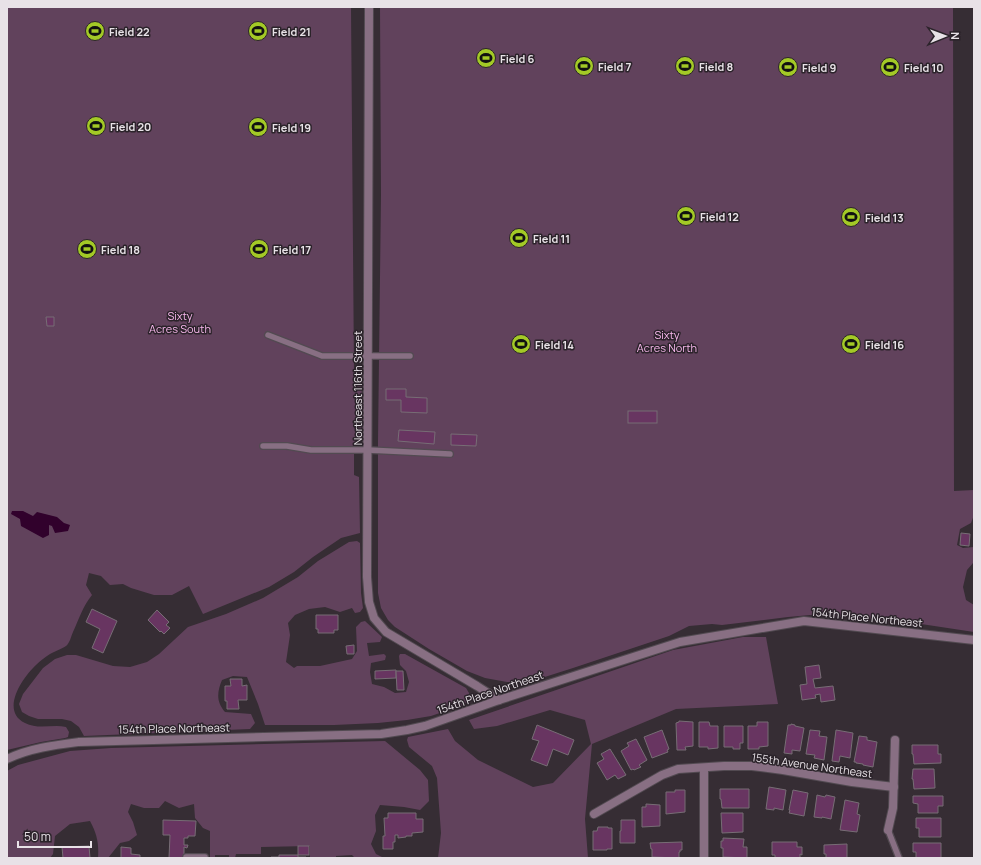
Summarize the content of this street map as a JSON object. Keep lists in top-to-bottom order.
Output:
{
  "streets": {
    "street": ["Northeast 116th Street", "154th Place Northeast", "155th Avenue Northeast"]
  },
  "crossings": [
    ["Northeast 116th Street", "154th Place Northeast"]
  ],
  "parks": ["Sixty Acres South", "Sixty Acres North"],
  "places": {
    "sports": [
      "Field 22",
      "Field 21",
      "Field 6",
      "Field 7",
      "Field 8",
      "Field 9",
      "Field 10",
      "Field 20",
      "Field 19",
      "Field 12",
      "Field 13",
      "Field 11",
      "Field 18",
      "Field 17",
      "Field 14",
      "Field 16"
    ]
  },
  "scale_bar": "50 m",
  "north": "right"
}
